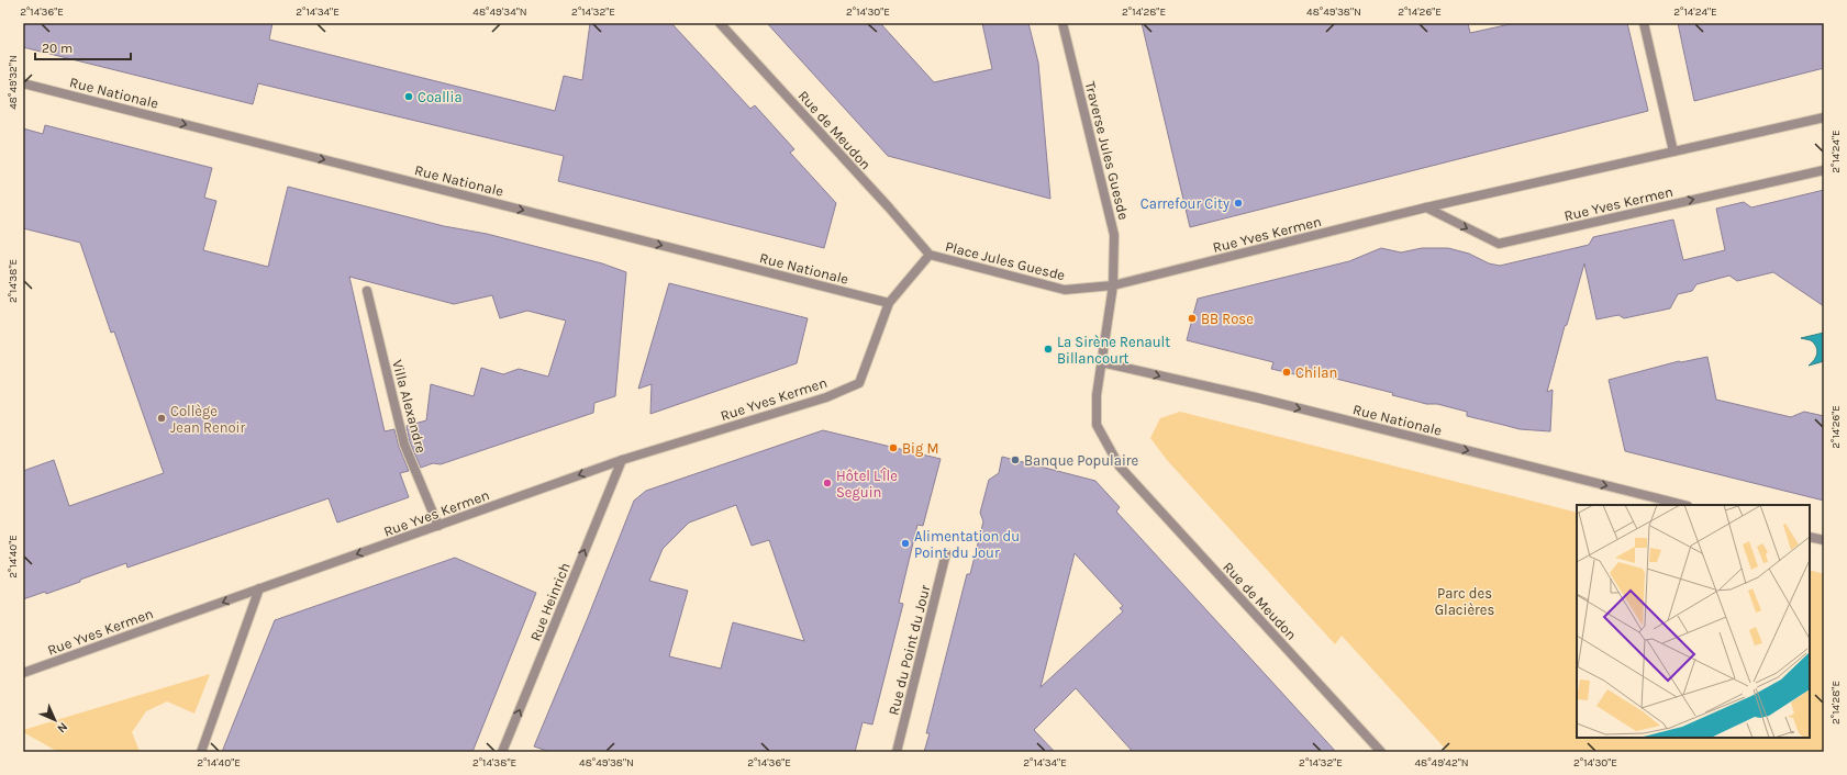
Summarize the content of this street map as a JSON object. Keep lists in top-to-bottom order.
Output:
{
  "streets": {
    "street": [
      "Rue Nationale",
      "Rue de Meudon",
      "Traverse Jules Guesde",
      "Rue Yves Kermen",
      "Place Jules Guesde",
      "Villa Alexandre",
      "Rue Heinrich",
      "Rue du Point du Jour"
    ]
  },
  "crossings": [
    ["Rue Nationale", "Rue de Meudon"],
    ["Rue Nationale", "Place Jules Guesde"],
    ["Rue de Meudon", "Place Jules Guesde"],
    ["Traverse Jules Guesde", "Rue Yves Kermen"],
    ["Traverse Jules Guesde", "Place Jules Guesde"],
    ["Rue Yves Kermen", "Place Jules Guesde"],
    ["Rue Yves Kermen", "Villa Alexandre"],
    ["Rue Yves Kermen", "Rue Heinrich"]
  ],
  "one_way": ["Rue Nationale", "Rue Heinrich"],
  "parks": ["Parc des Glacières"],
  "places": [
    "Coallia",
    "Carrefour City",
    "BB Rose",
    "La Sirène Renault Billancourt",
    "Chilan",
    "Collège Jean Renoir",
    "Big M",
    "Banque Populaire",
    "Hôtel L'Île Seguin",
    "Alimentation du Point du Jour"
  ],
  "scale_bar": "20 m",
  "north": "bottom right",
  "coordinates": [
    "2°14'36\"E",
    "2°14'34\"E",
    "48°49'34\"N",
    "2°14'32\"E",
    "2°14'30\"E",
    "2°14'28\"E",
    "48°49'38\"N",
    "2°14'26\"E",
    "2°14'24\"E",
    "48°49'32\"N",
    "2°14'38\"E",
    "2°14'40\"E",
    "48°49'42\"N"
  ]
}
